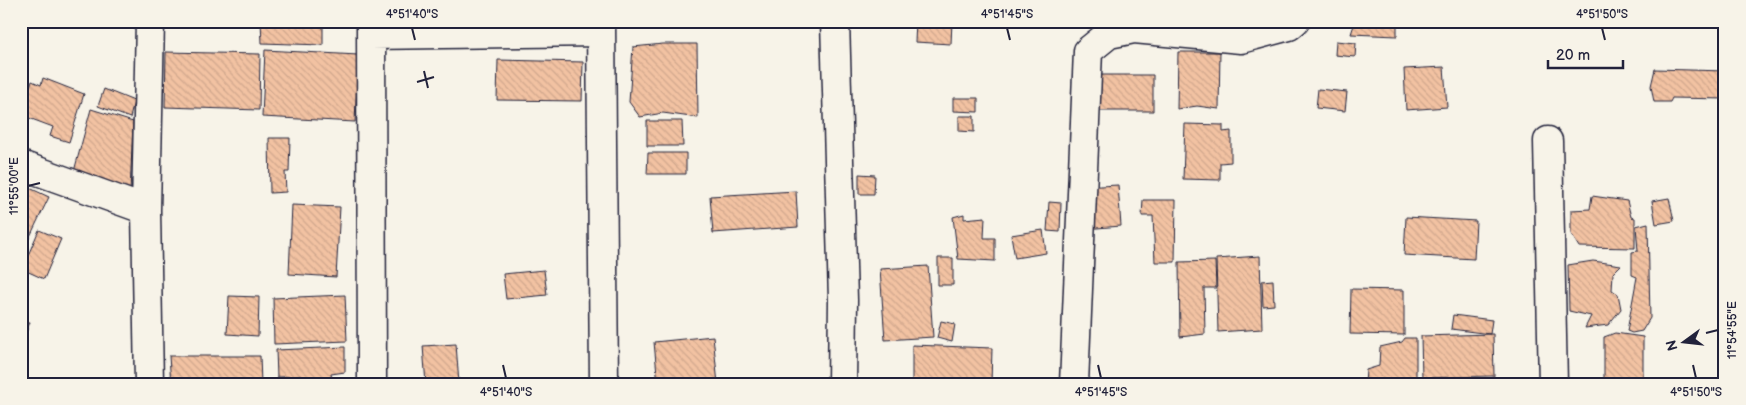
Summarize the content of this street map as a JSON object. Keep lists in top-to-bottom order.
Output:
{
  "scale_bar": "20 m",
  "north": "left",
  "coordinates": [
    "4°51'40\"S",
    "4°51'45\"S",
    "4°51'50\"S",
    "11°55'00\"E",
    "11°54'55\"E"
  ]
}
